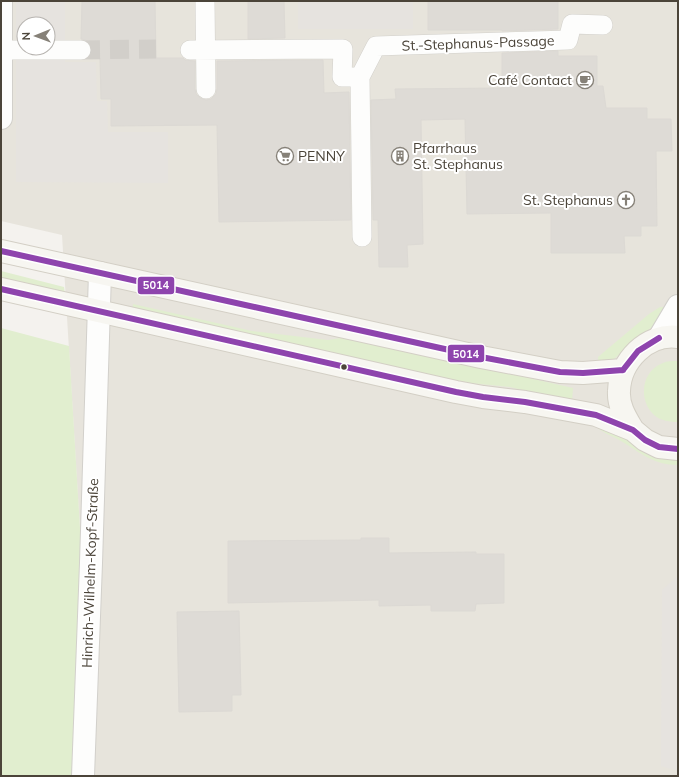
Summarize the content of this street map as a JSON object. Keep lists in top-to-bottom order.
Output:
{
  "streets": {
    "street": ["St.-Stephanus-Passage", "Hinrich-Wilhelm-Kopf-Straße"]
  },
  "places": {
    "cafe": ["Café Contact"],
    "supermarket": ["PENNY"],
    "building": ["Pfarrhaus St. Stephanus"],
    "church": ["St. Stephanus"]
  },
  "lines": ["transit line 5014"],
  "north": "left"
}
